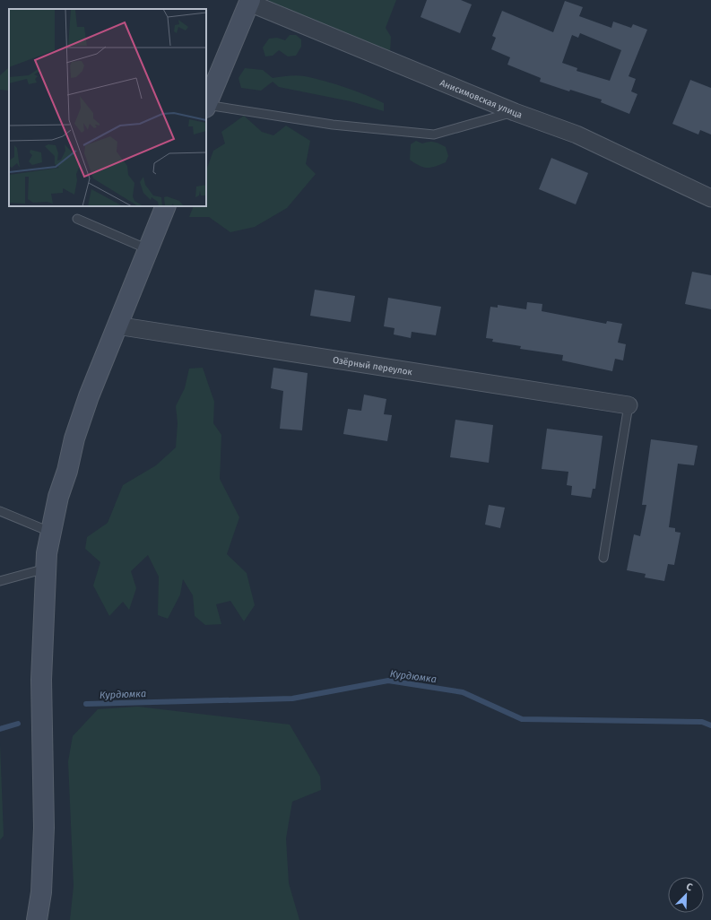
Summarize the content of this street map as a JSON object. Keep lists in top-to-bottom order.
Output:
{
  "streets": {
    "street": ["Анисимовская улица", "Озёрный переулок"]
  },
  "water": ["Курдюмка"],
  "north": "top right"
}
